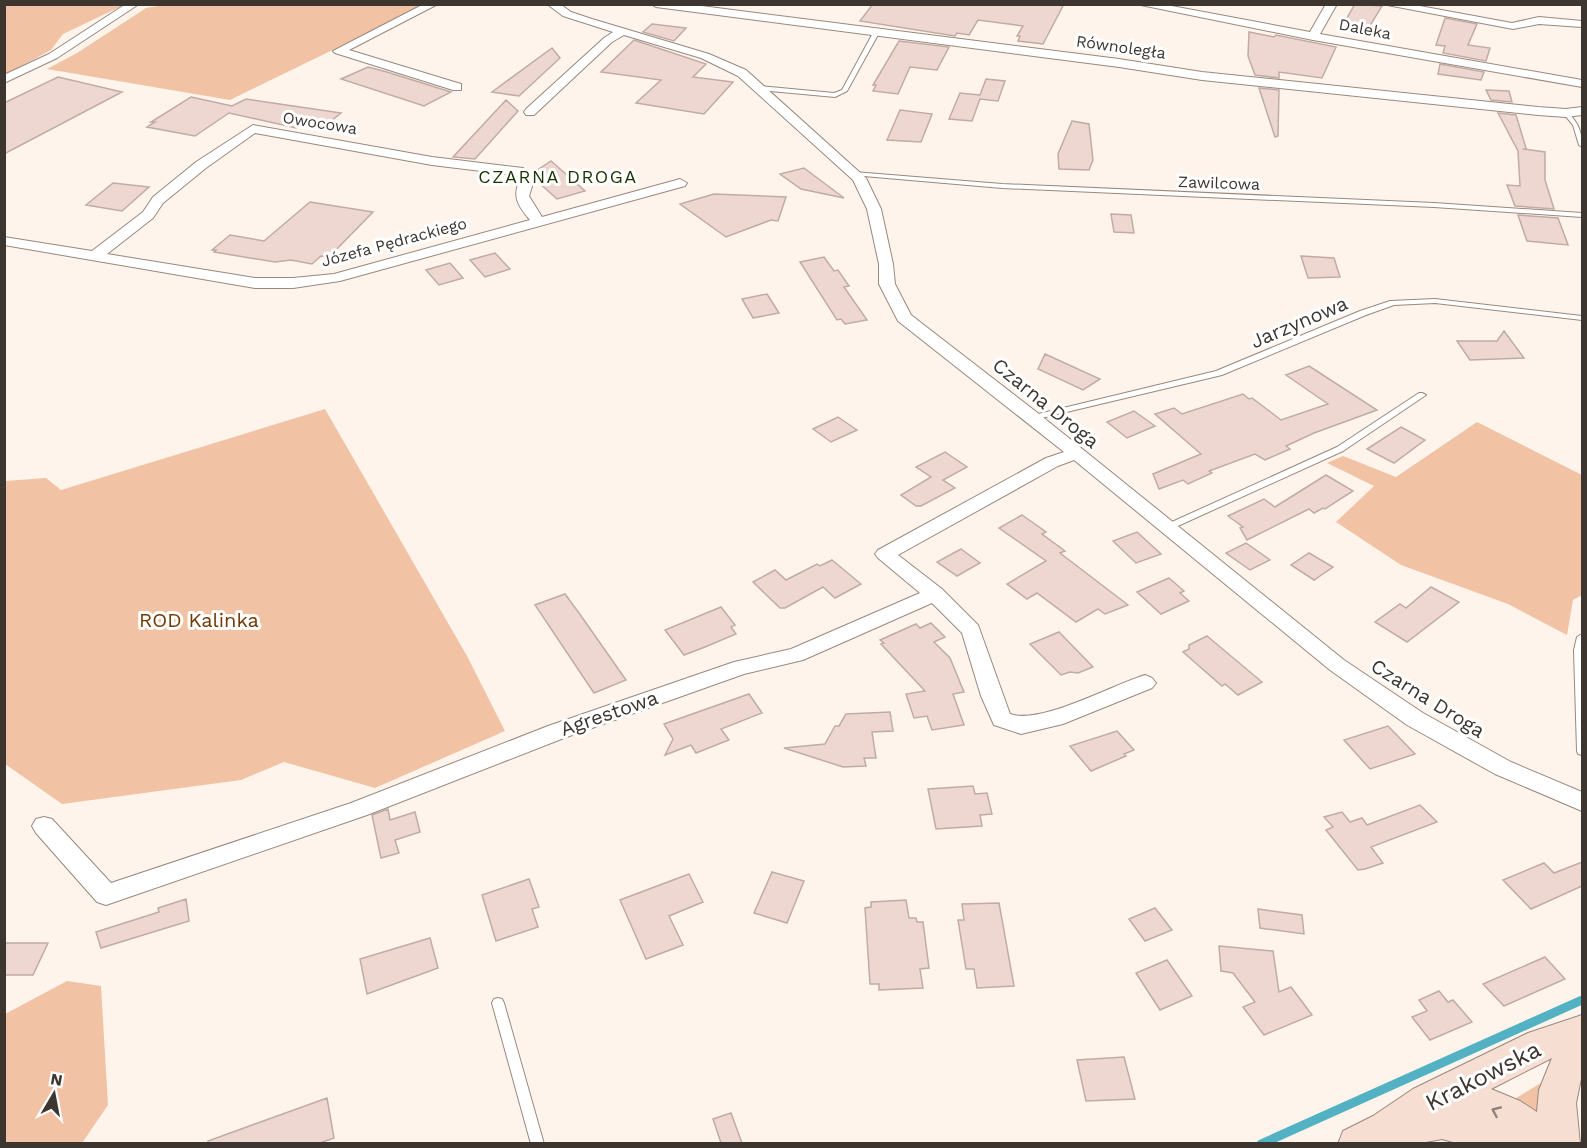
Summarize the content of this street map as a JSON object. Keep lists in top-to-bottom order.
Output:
{
  "streets": {
    "main road": ["Krakowska"],
    "street": [
      "Daleka",
      "Równoległa",
      "Owocowa",
      "Józefa Pędrackiego",
      "Czarna Droga",
      "Agrestowa"
    ],
    "lane": ["Zawilcowa", "Jarzynowa"]
  },
  "crossings": [
    ["Owocowa", "Józefa Pędrackiego"],
    ["Zawilcowa", "Czarna Droga"],
    ["Jarzynowa", "Czarna Droga"]
  ],
  "districts": ["CZARNA DROGA"],
  "parks": ["ROD Kalinka"],
  "north": "top"
}
